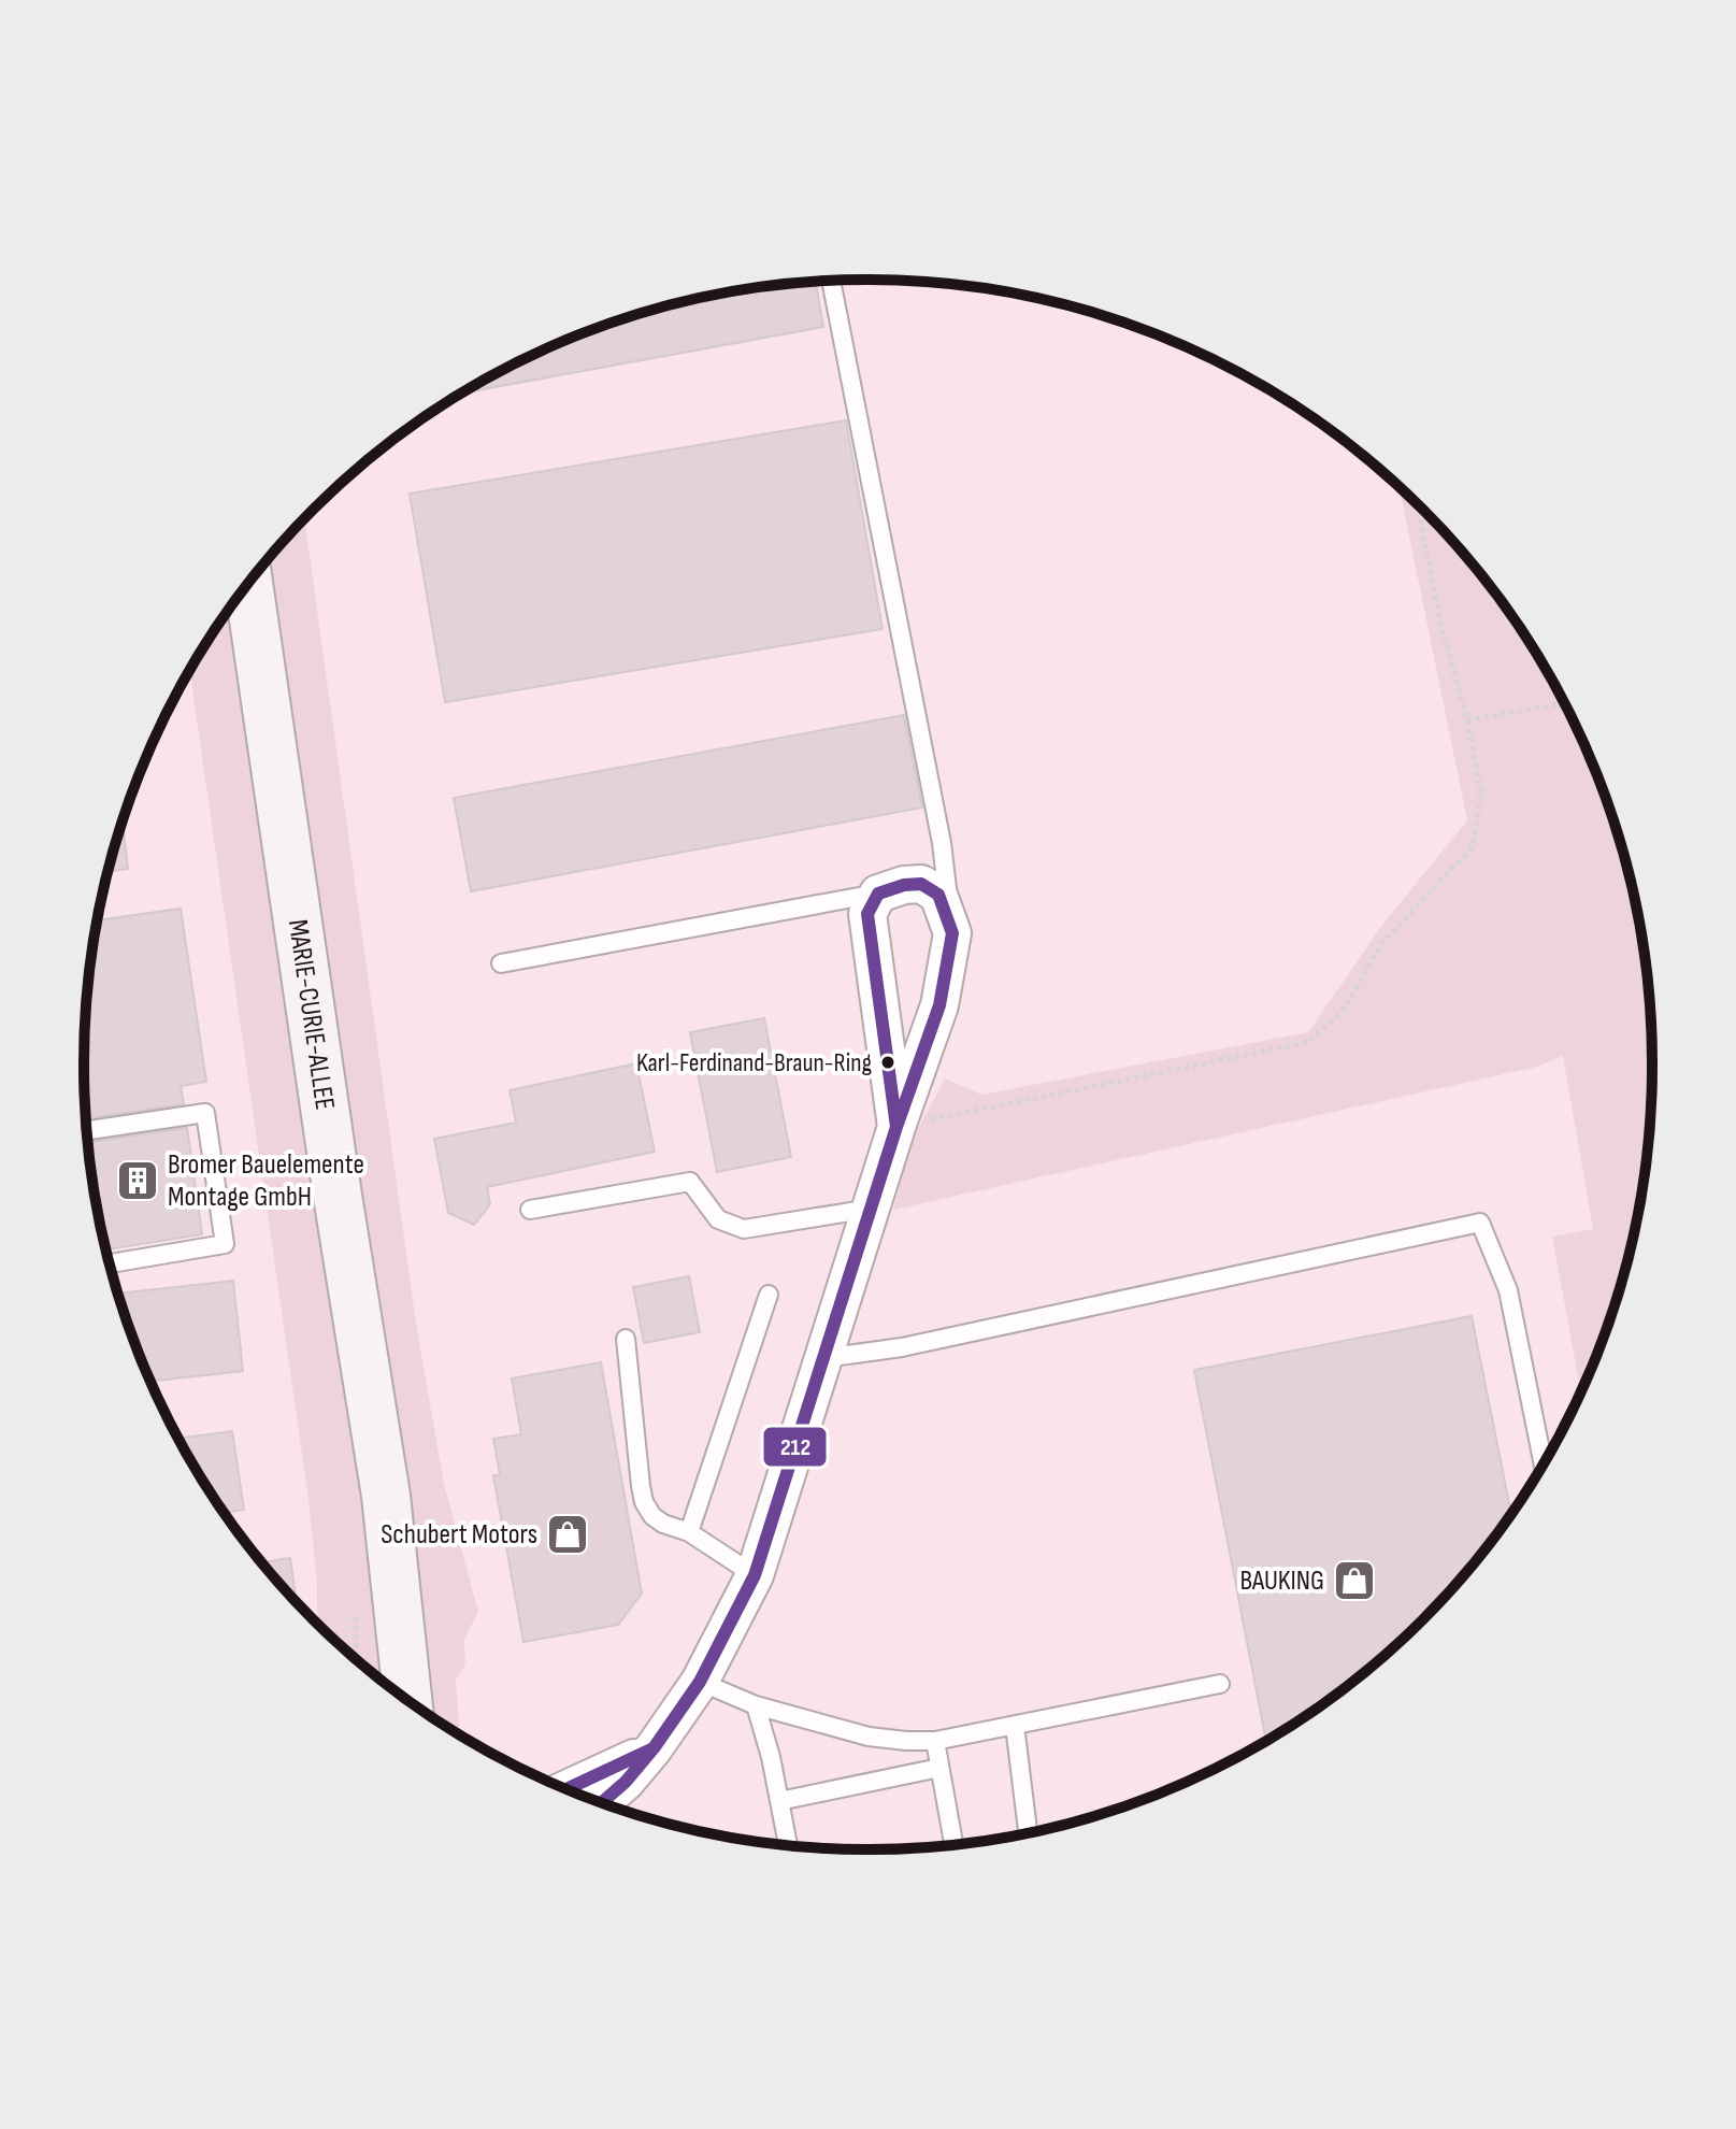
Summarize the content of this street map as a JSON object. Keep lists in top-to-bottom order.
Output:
{
  "streets": {
    "main road": ["MARIE-CURIE-ALLEE"]
  },
  "places": {
    "other": ["Karl-Ferdinand-Braun-Ring"],
    "building": ["Bromer Bauelemente Montage GmbH"],
    "shop": ["Schubert Motors", "BAUKING"]
  },
  "lines": ["transit line 212"]
}
